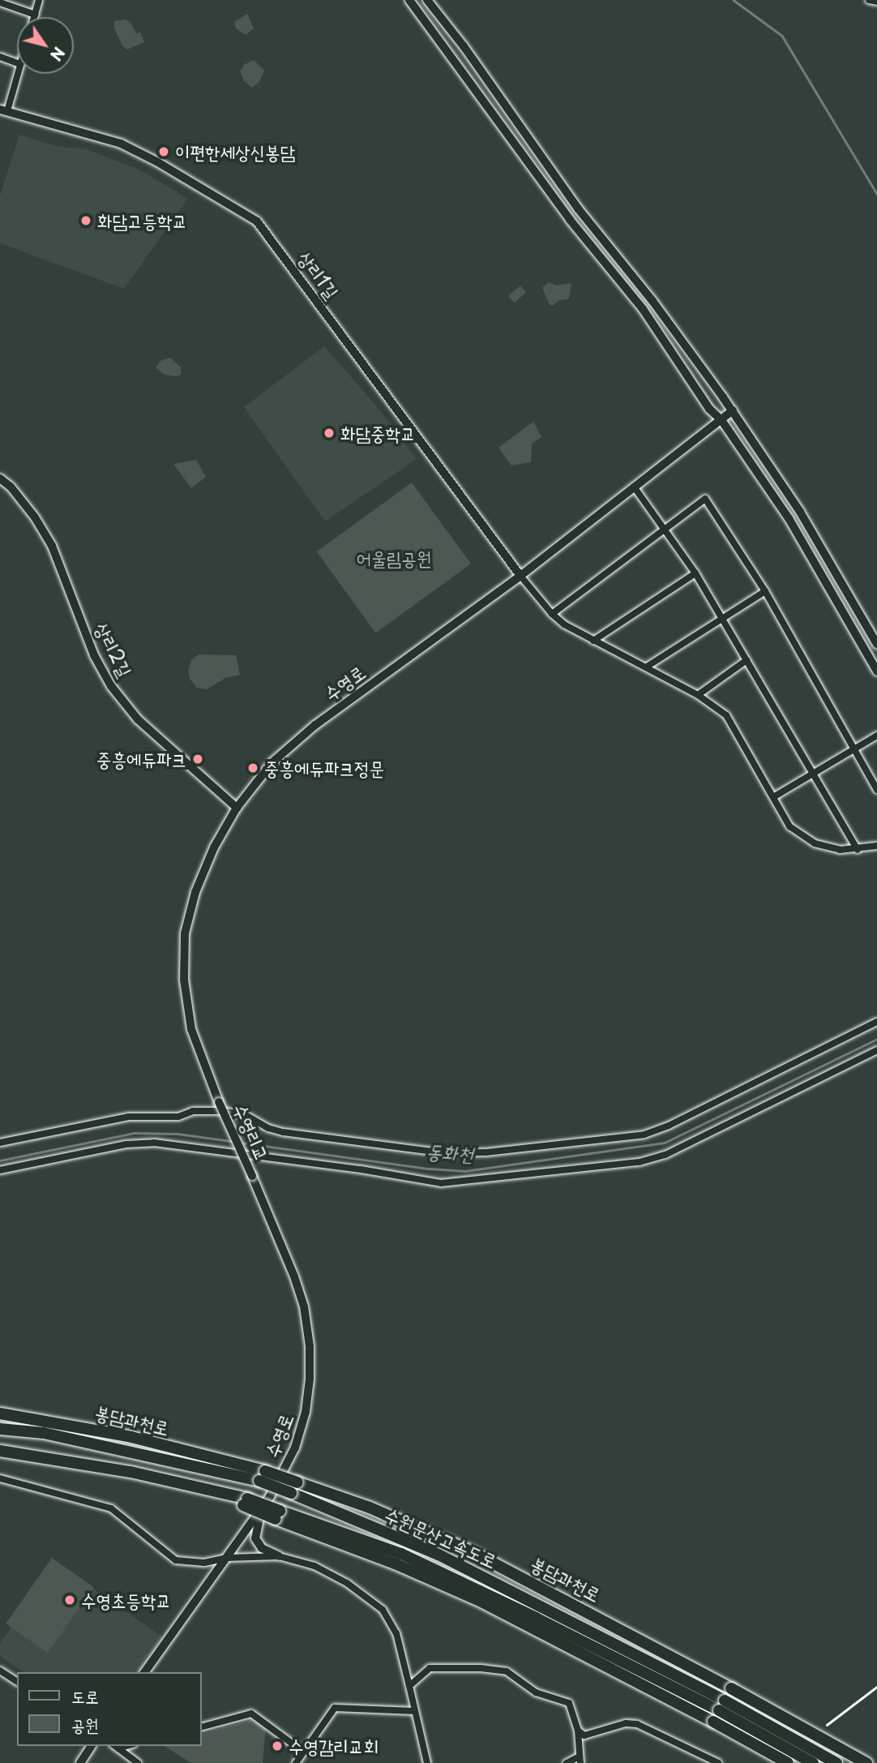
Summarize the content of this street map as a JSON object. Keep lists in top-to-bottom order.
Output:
{
  "streets": {
    "highway": ["봉담과천로", "수원문산고속도로"],
    "street": [
      "상리1길",
      "상리2길",
      "수영로",
      "수영리교"
    ]
  },
  "crossings": [
    ["상리1길", "수영로"],
    ["상리2길", "수영로"],
    ["수영로", "수영리교"],
    ["봉담과천로", "수원문산고속도로"]
  ],
  "water": ["동화천"],
  "parks": ["어울림공원"],
  "places": [
    "이편한세상신봉담",
    "화담고등학교",
    "화담중학교",
    "중흥에듀파크",
    "중흥에듀파크정문",
    "수영초등학교",
    "수영감리교회"
  ],
  "legend": ["도로", "공원"],
  "north": "bottom right"
}
